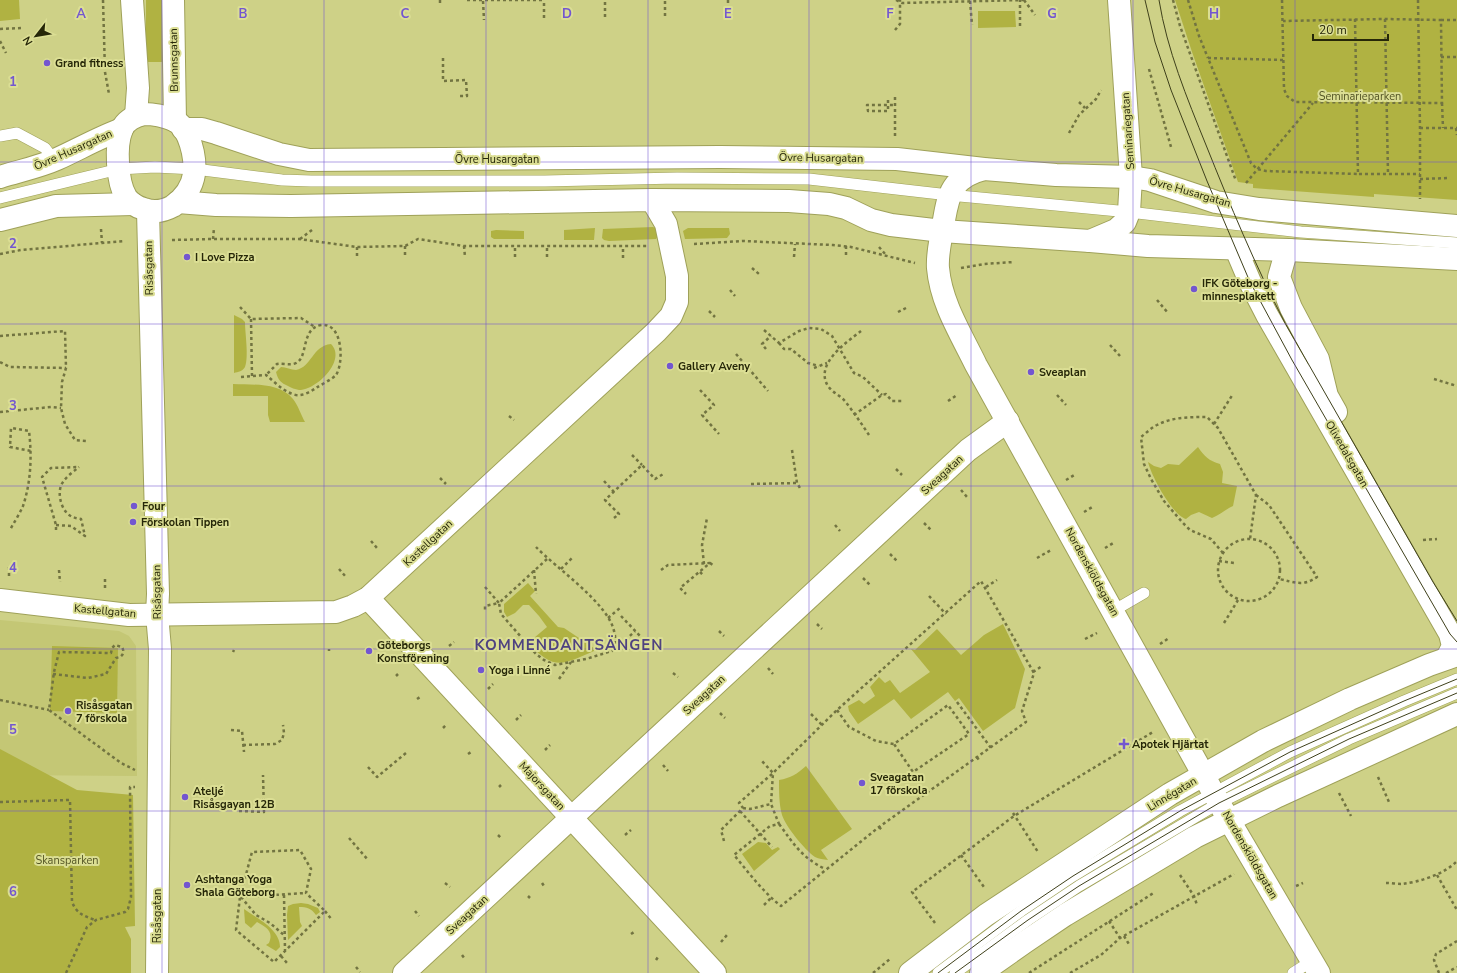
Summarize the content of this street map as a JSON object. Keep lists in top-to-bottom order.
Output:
{
  "streets": {
    "street": [
      "Brunnsgatan",
      "Seminariegatan",
      "Övre Husargatan",
      "Risåsgatan",
      "Olivedalsgatan",
      "Sveagatan",
      "Kastellgatan",
      "Nordenskiöldsgatan",
      "Majorsgatan",
      "Linnégatan"
    ]
  },
  "crossings": [
    ["Brunnsgatan", "Övre Husargatan"],
    ["Seminariegatan", "Övre Husargatan"],
    ["Övre Husargatan", "Risåsgatan"],
    ["Övre Husargatan", "Nordenskiöldsgatan"],
    ["Risåsgatan", "Kastellgatan"],
    ["Olivedalsgatan", "Linnégatan"],
    ["Sveagatan", "Nordenskiöldsgatan"],
    ["Sveagatan", "Majorsgatan"],
    ["Kastellgatan", "Majorsgatan"],
    ["Nordenskiöldsgatan", "Linnégatan"]
  ],
  "districts": ["KOMMENDANTSÄNGEN"],
  "parks": ["Seminarieparken", "Skansparken"],
  "places": {
    "other": [
      "Grand fitness",
      "I Love Pizza",
      "IFK Göteborg - minnesplakett",
      "Gallery Aveny",
      "Sveaplan",
      "Four",
      "Förskolan Tippen",
      "Göteborgs Konstförening",
      "Yoga i Linné",
      "Risåsgatan 7 förskola",
      "Sveagatan 17 förskola",
      "Ateljé Risåsgayan 12B",
      "Ashtanga Yoga Shala Göteborg"
    ],
    "health": ["Apotek Hjärtat"]
  },
  "scale_bar": "20 m",
  "north": "bottom left",
  "grid": {
    "columns": [
      "A",
      "B",
      "C",
      "D",
      "E",
      "F",
      "G",
      "H"
    ],
    "rows": [
      "1",
      "2",
      "3",
      "4",
      "5",
      "6"
    ]
  }
}
